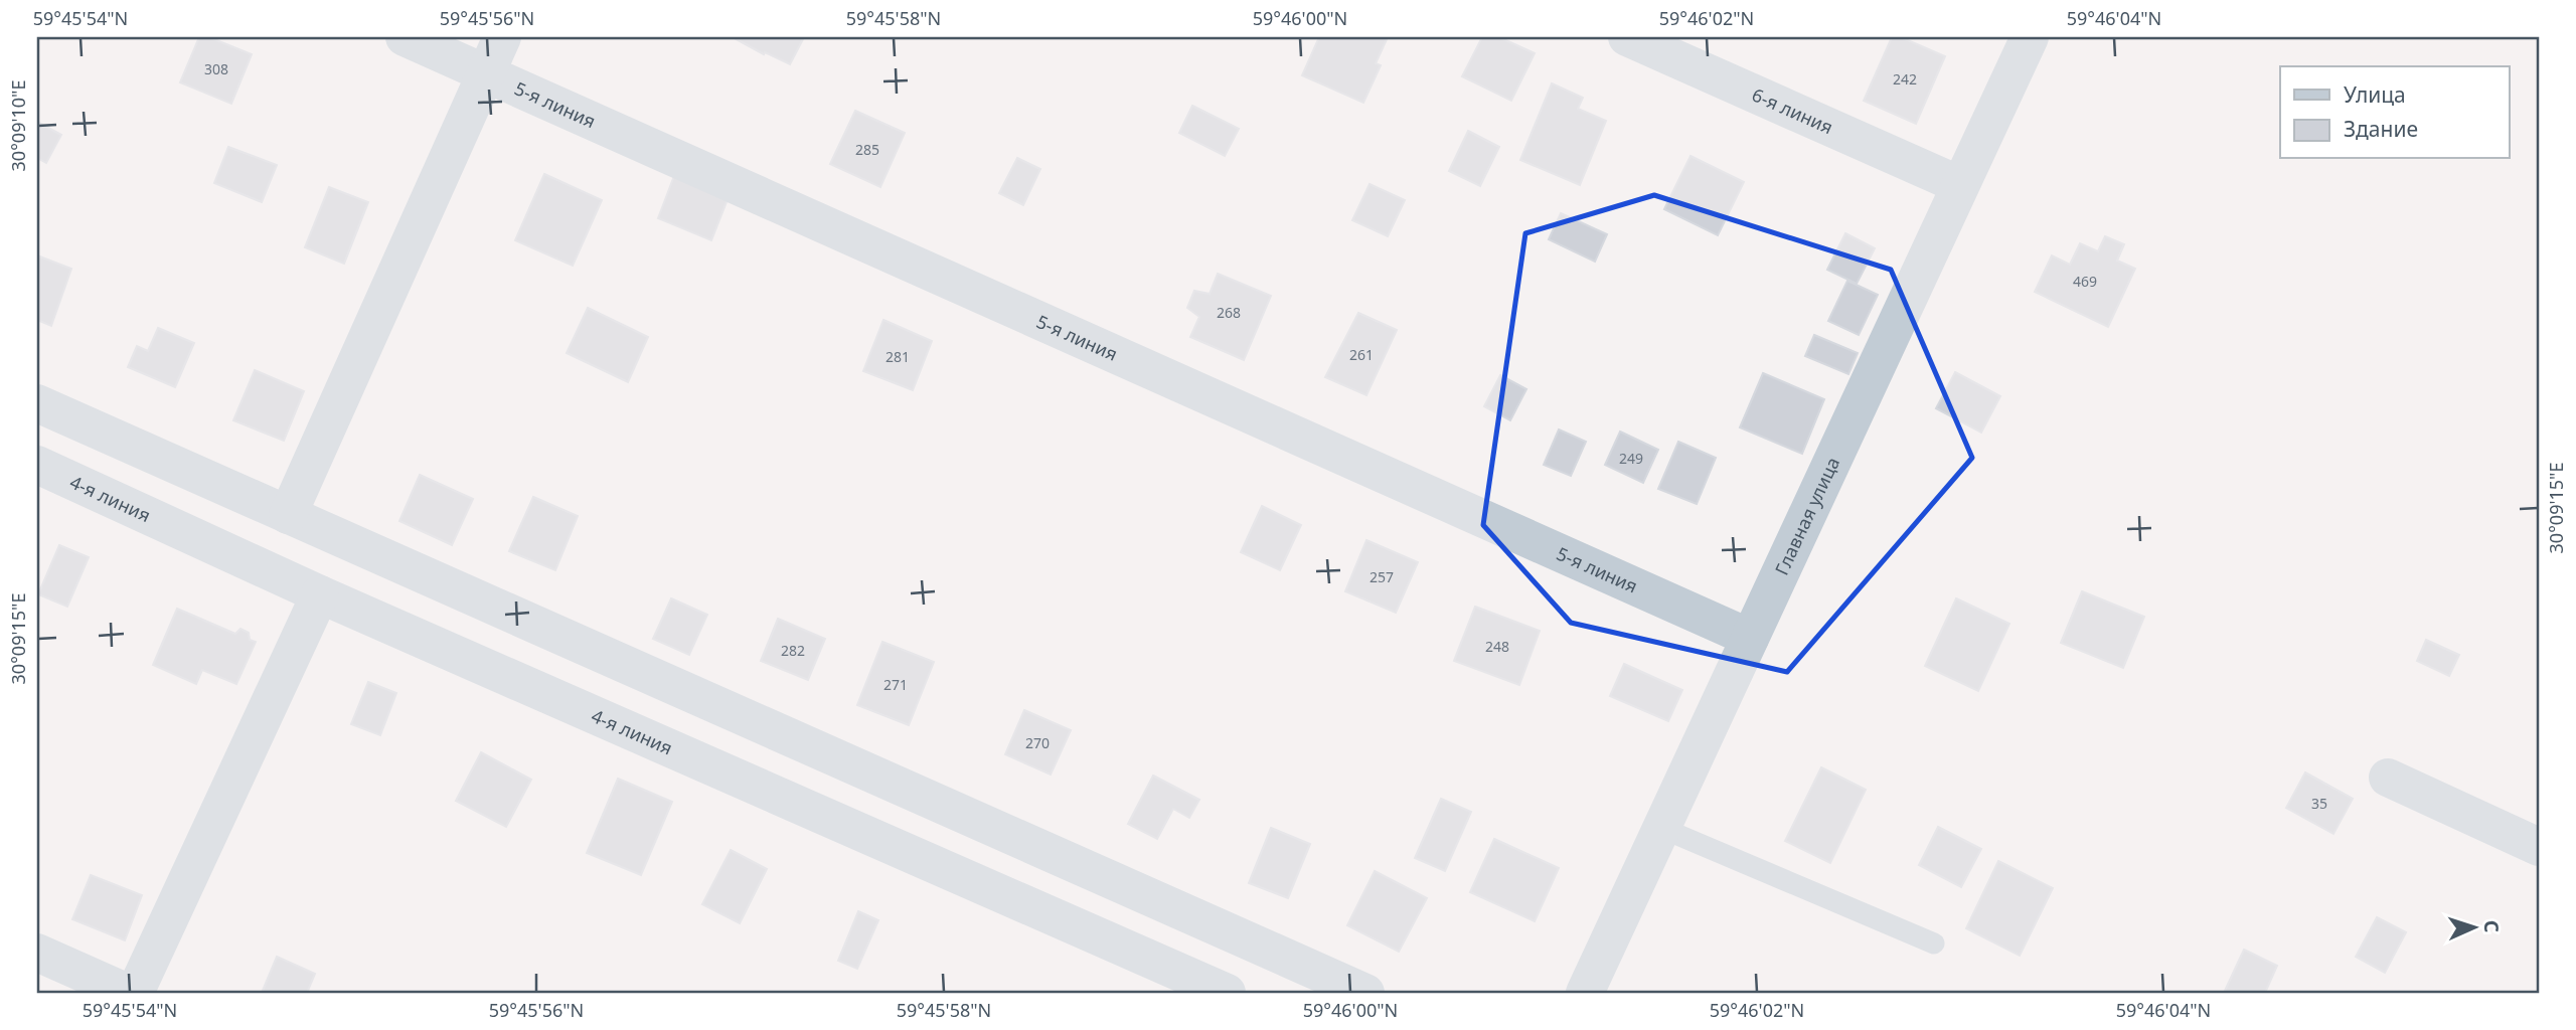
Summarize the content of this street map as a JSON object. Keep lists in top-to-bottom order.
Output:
{
  "streets": {
    "street": [
      "5-я линия",
      "6-я линия",
      "4-я линия",
      "Главная улица"
    ]
  },
  "crossings": [
    ["5-я линия", "Главная улица"],
    ["6-я линия", "Главная улица"]
  ],
  "house_numbers": [
    "308",
    "242",
    "285",
    "469",
    "268",
    "261",
    "281",
    "249",
    "257",
    "248",
    "282",
    "271",
    "270",
    "35"
  ],
  "legend": ["Улица", "Здание"],
  "north": "right",
  "coordinates": [
    "59°45'54\"N",
    "59°45'56\"N",
    "59°45'58\"N",
    "59°46'00\"N",
    "59°46'02\"N",
    "59°46'04\"N",
    "30°09'10\"E",
    "30°09'15\"E"
  ]
}
